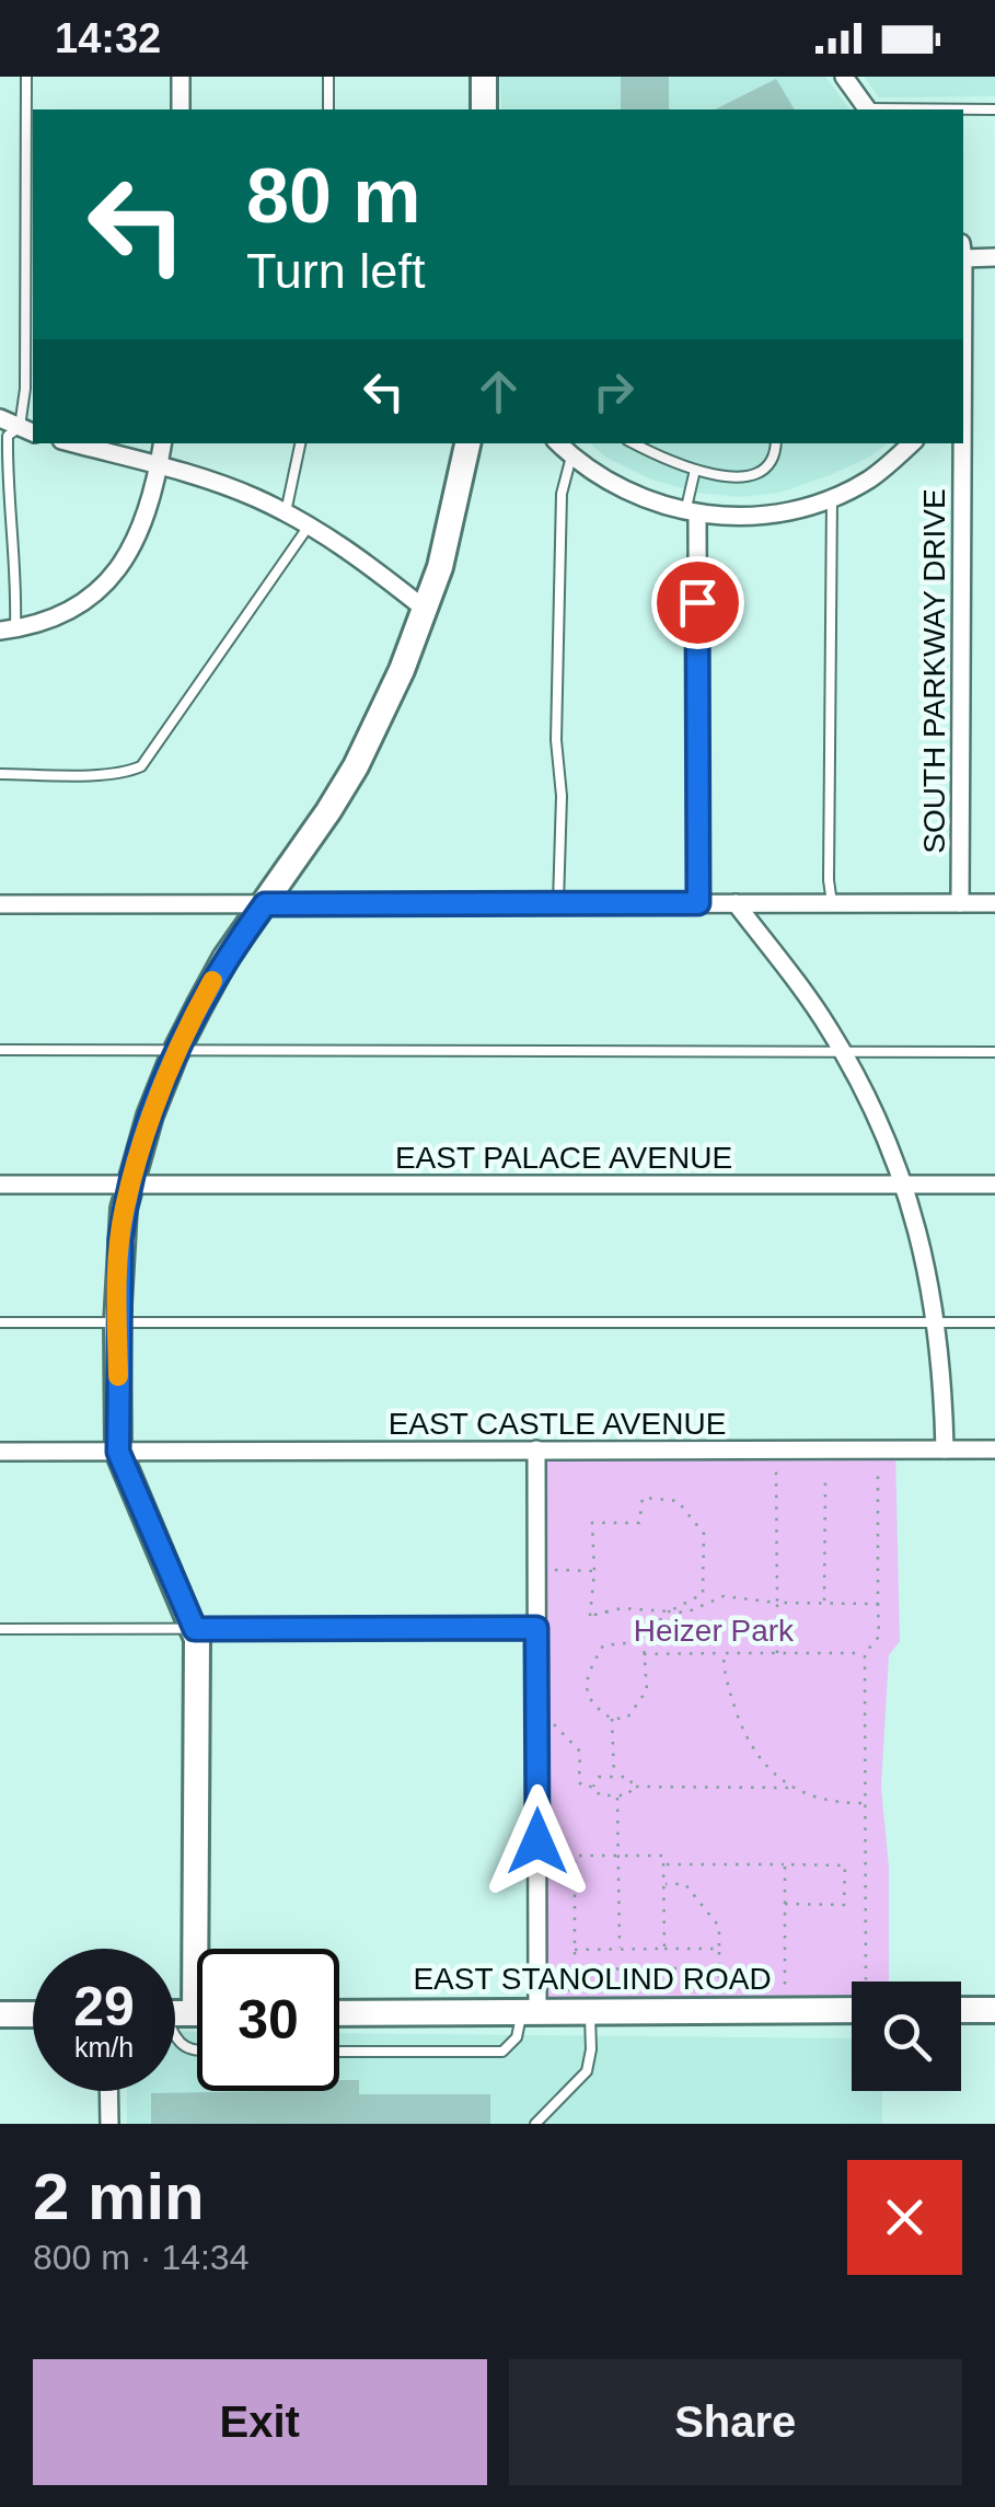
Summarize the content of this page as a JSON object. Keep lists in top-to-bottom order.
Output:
{
  "streets": {
    "main road": ["EAST STANOLIND ROAD"],
    "street": ["SOUTH PARKWAY DRIVE", "EAST PALACE AVENUE", "EAST CASTLE AVENUE"]
  },
  "parks": ["Heizer Park"],
  "page": {
    "status": "14:32",
    "turn": ["80 m", "Turn left"],
    "speed": "29 km/h",
    "limit": "30",
    "heading": ["2 min", "800 m · 14:34"],
    "buttons": ["Exit", "Share"]
  }
}
